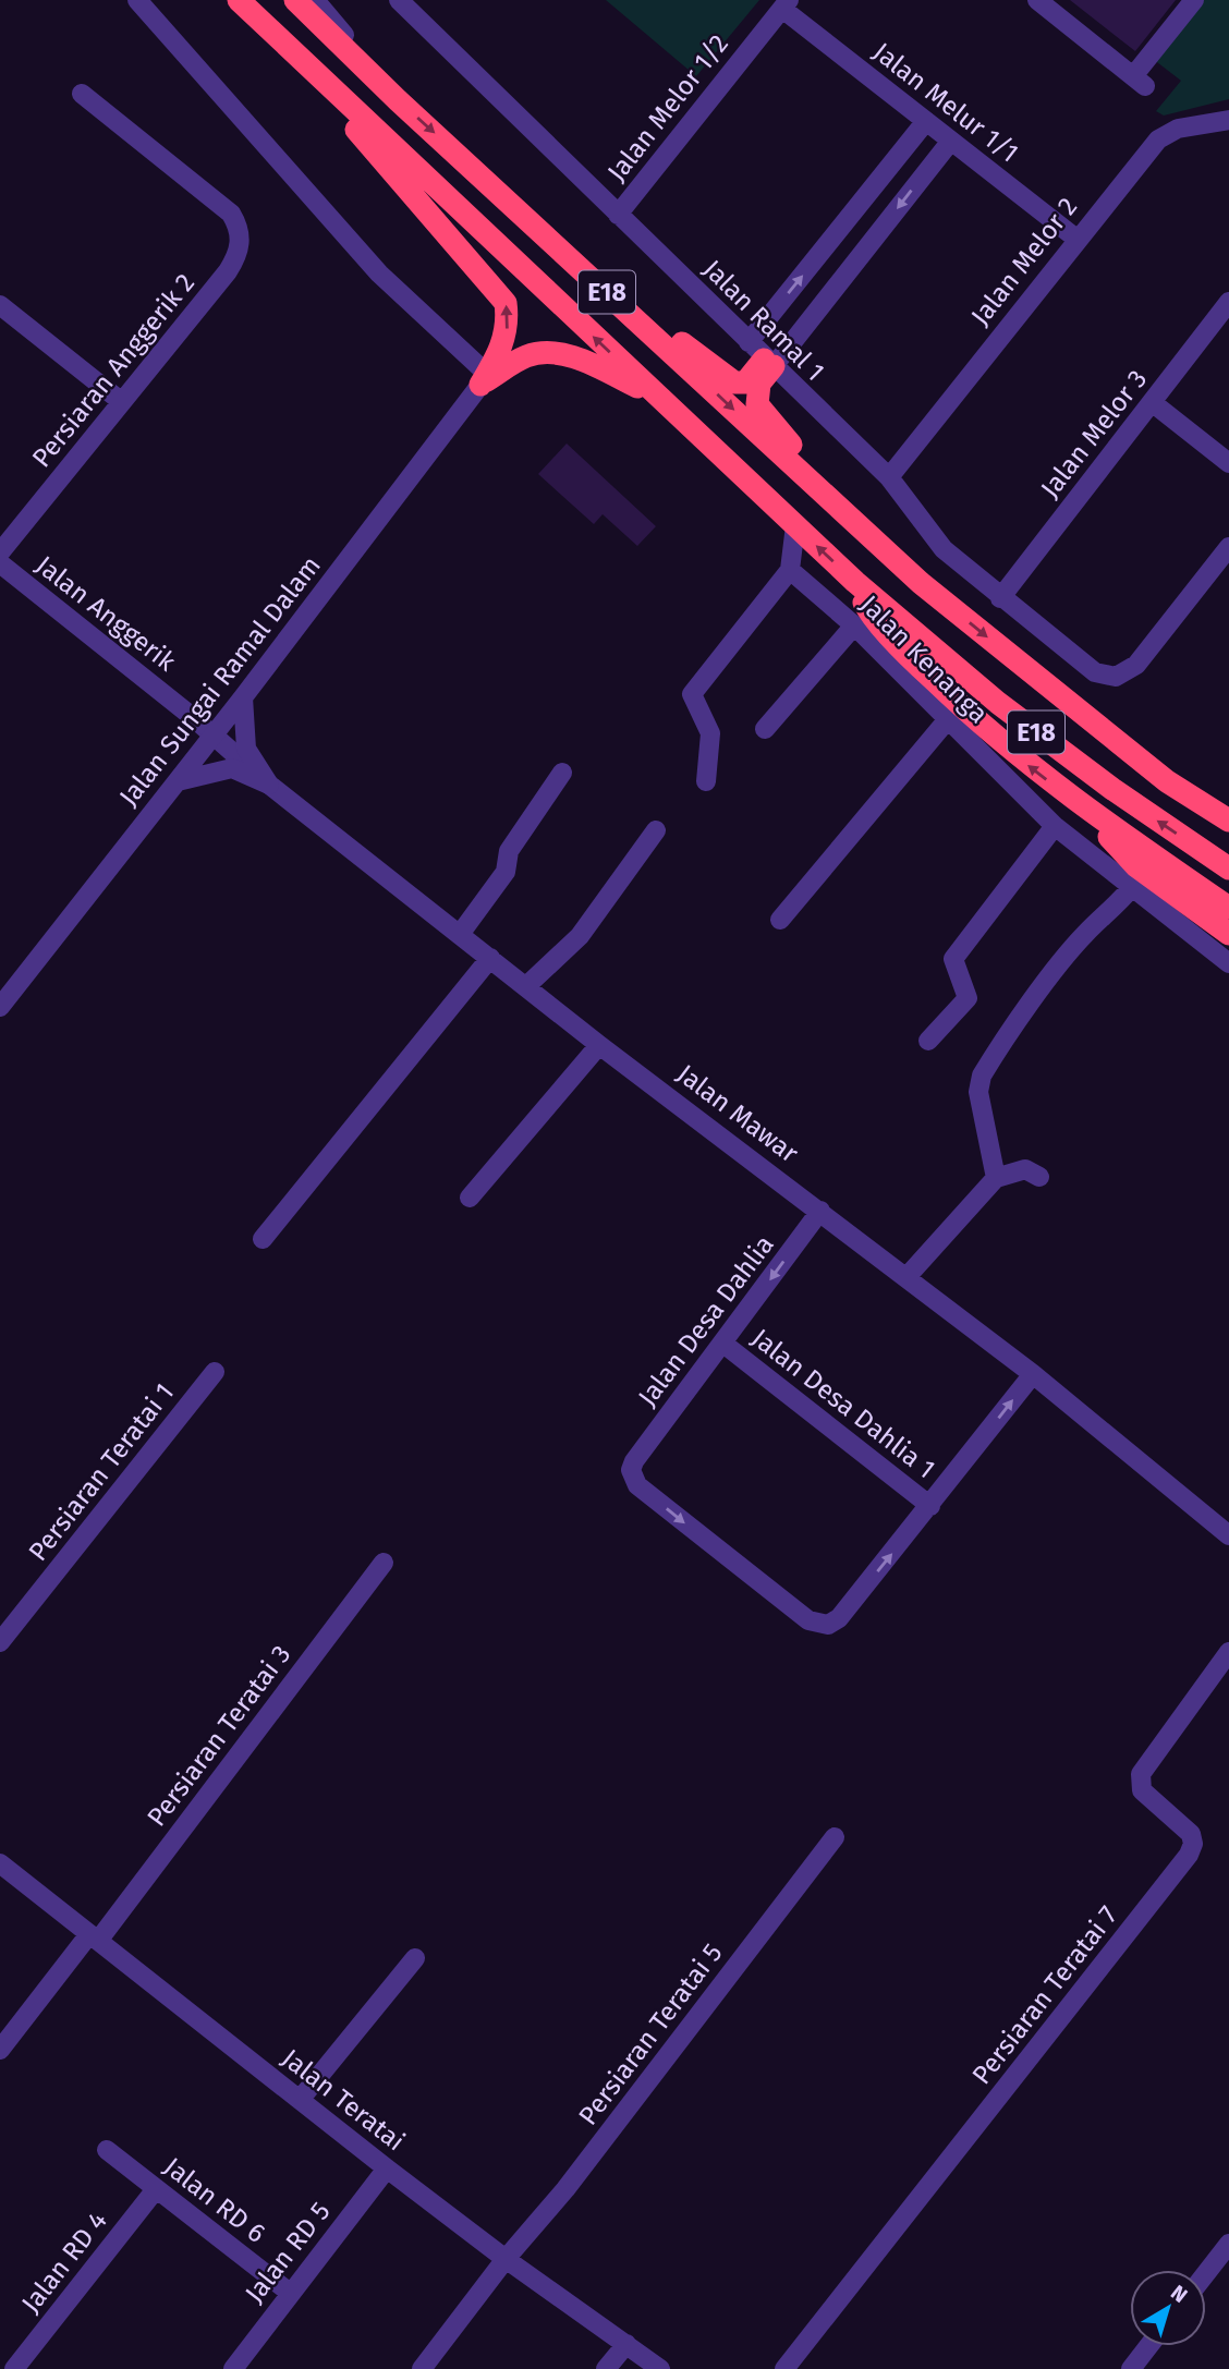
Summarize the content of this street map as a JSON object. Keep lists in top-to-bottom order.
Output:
{
  "streets": {
    "highway": ["E18"],
    "street": [
      "Jalan Melur 1/1",
      "Jalan Melor 1/2",
      "Jalan Melor 2",
      "Jalan Ramal 1",
      "Persiaran Anggerik 2",
      "Jalan Melor 3",
      "Jalan Anggerik",
      "Jalan Kenanga",
      "Jalan Sungai Ramal Dalam",
      "Jalan Mawar",
      "Jalan Desa Dahlia",
      "Jalan Desa Dahlia 1",
      "Persiaran Teratai 1",
      "Persiaran Teratai 3",
      "Persiaran Teratai 7",
      "Persiaran Teratai 5",
      "Jalan Teratai",
      "Jalan RD 6",
      "Jalan RD 5",
      "Jalan RD 4"
    ]
  },
  "crossings": [
    ["Jalan Melur 1/1", "Jalan Melor 1/2"],
    ["Jalan Melur 1/1", "Jalan Melor 2"],
    ["Jalan Melor 1/2", "Jalan Ramal 1"],
    ["Jalan Melor 2", "Jalan Ramal 1"],
    ["Jalan Ramal 1", "Jalan Melor 3"],
    ["Jalan Anggerik", "Jalan Sungai Ramal Dalam"],
    ["Jalan Anggerik", "Jalan Mawar"],
    ["Jalan Sungai Ramal Dalam", "Jalan Mawar"],
    ["Jalan Mawar", "Jalan Desa Dahlia"],
    ["Jalan Desa Dahlia", "Jalan Desa Dahlia 1"],
    ["Persiaran Teratai 3", "Jalan Teratai"],
    ["Persiaran Teratai 5", "Jalan Teratai"],
    ["Jalan Teratai", "Jalan RD 5"],
    ["Jalan RD 6", "Jalan RD 5"],
    ["Jalan RD 6", "Jalan RD 4"]
  ],
  "north": "top right"
}
